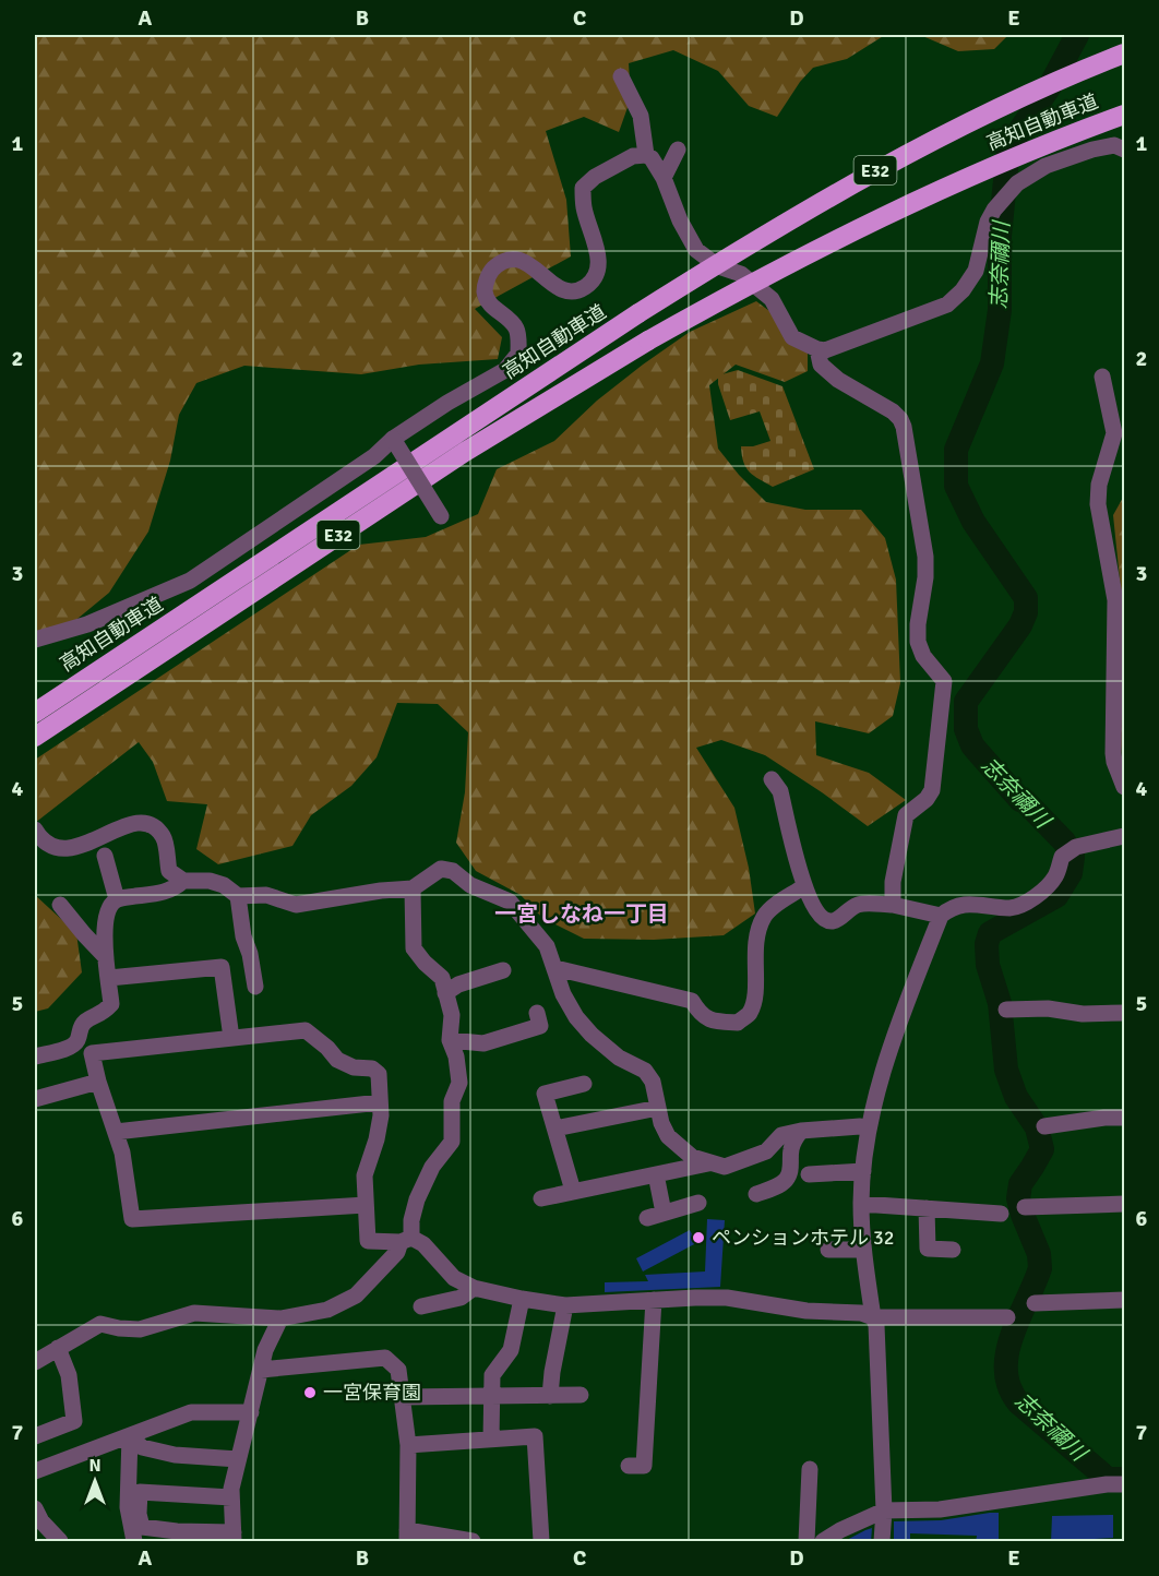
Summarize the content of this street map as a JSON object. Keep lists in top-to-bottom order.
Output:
{
  "streets": {
    "highway": ["高知自動車道", "E32"]
  },
  "districts": ["一宮しなね一丁目"],
  "water": ["志奈禰川"],
  "places": ["ペンションホテル 32", "一宮保育園"],
  "north": "top",
  "grid": {
    "columns": [
      "A",
      "B",
      "C",
      "D",
      "E"
    ],
    "rows": [
      "1",
      "2",
      "3",
      "4",
      "5",
      "6",
      "7"
    ]
  }
}
